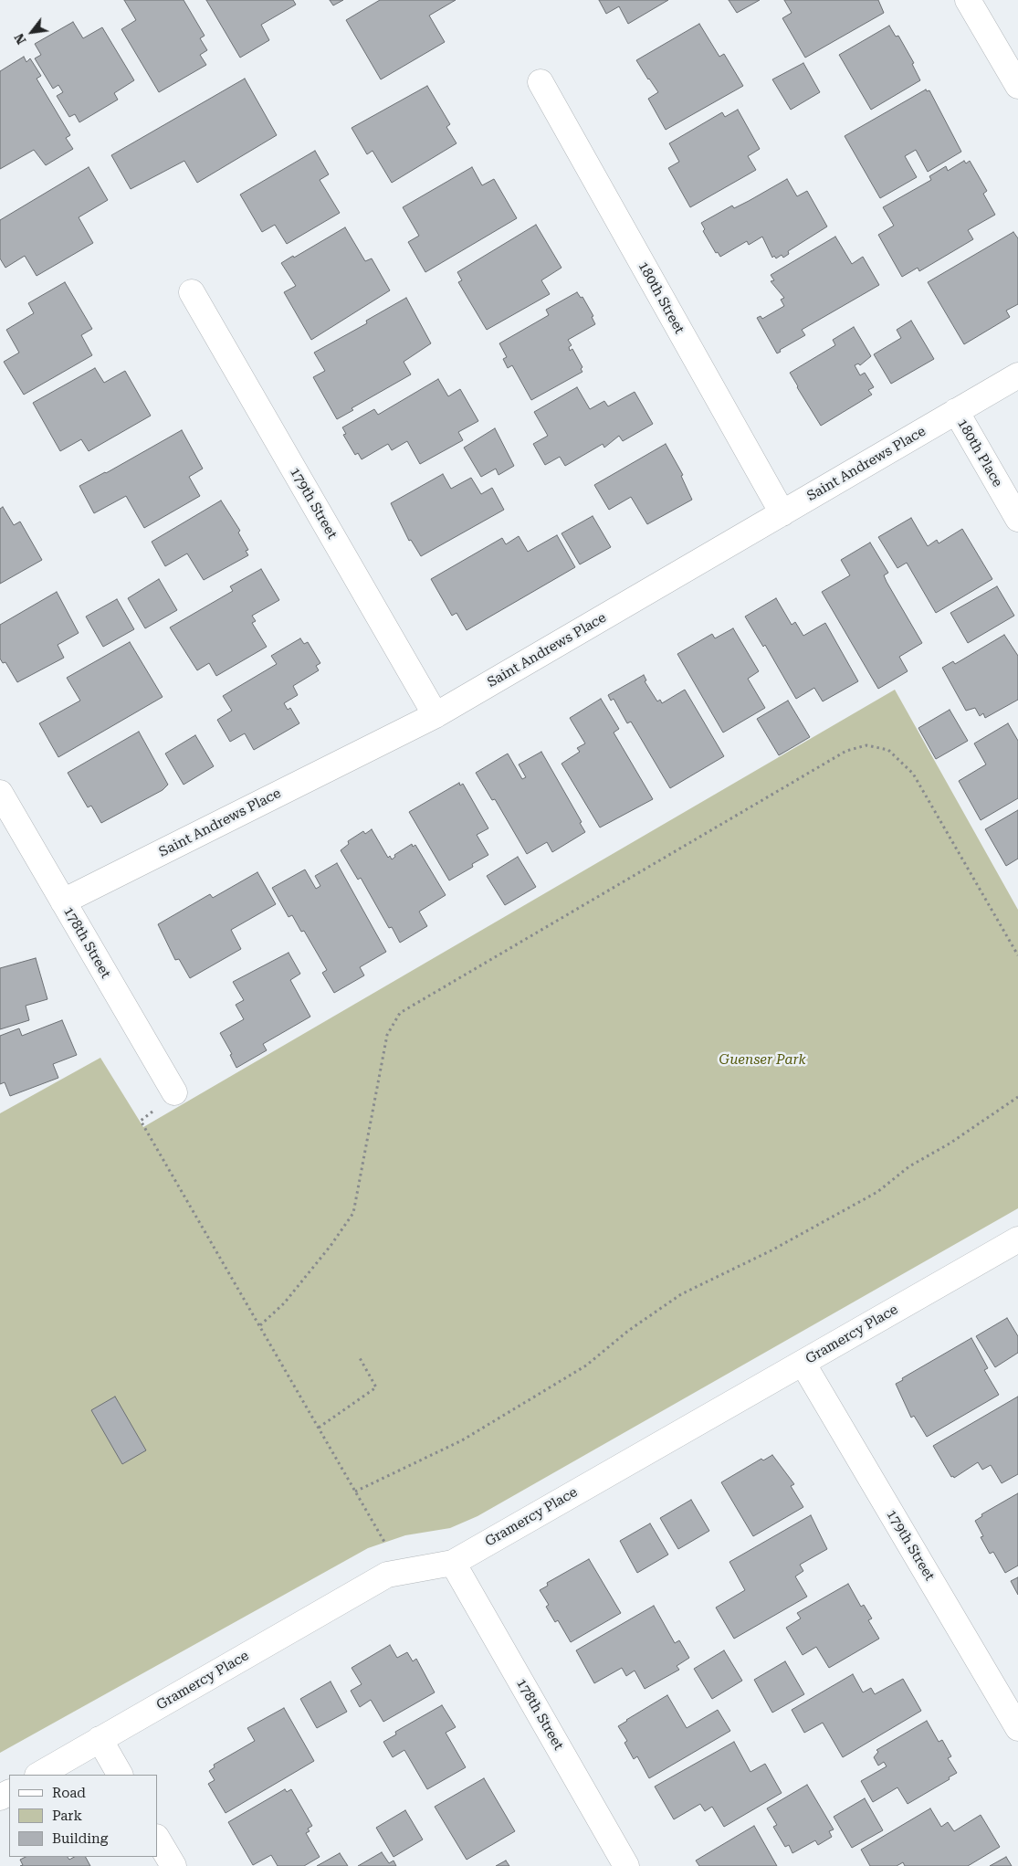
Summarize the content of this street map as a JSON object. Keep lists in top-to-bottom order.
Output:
{
  "streets": {
    "street": [
      "180th Street",
      "180th Place",
      "Saint Andrews Place",
      "179th Street",
      "178th Street",
      "Gramercy Place"
    ]
  },
  "crossings": [
    ["180th Street", "Saint Andrews Place"],
    ["180th Place", "Saint Andrews Place"],
    ["Saint Andrews Place", "179th Street"],
    ["Saint Andrews Place", "178th Street"],
    ["179th Street", "Gramercy Place"],
    ["178th Street", "Gramercy Place"]
  ],
  "parks": ["Guenser Park"],
  "legend": ["Road", "Park", "Building"],
  "north": "bottom left"
}
